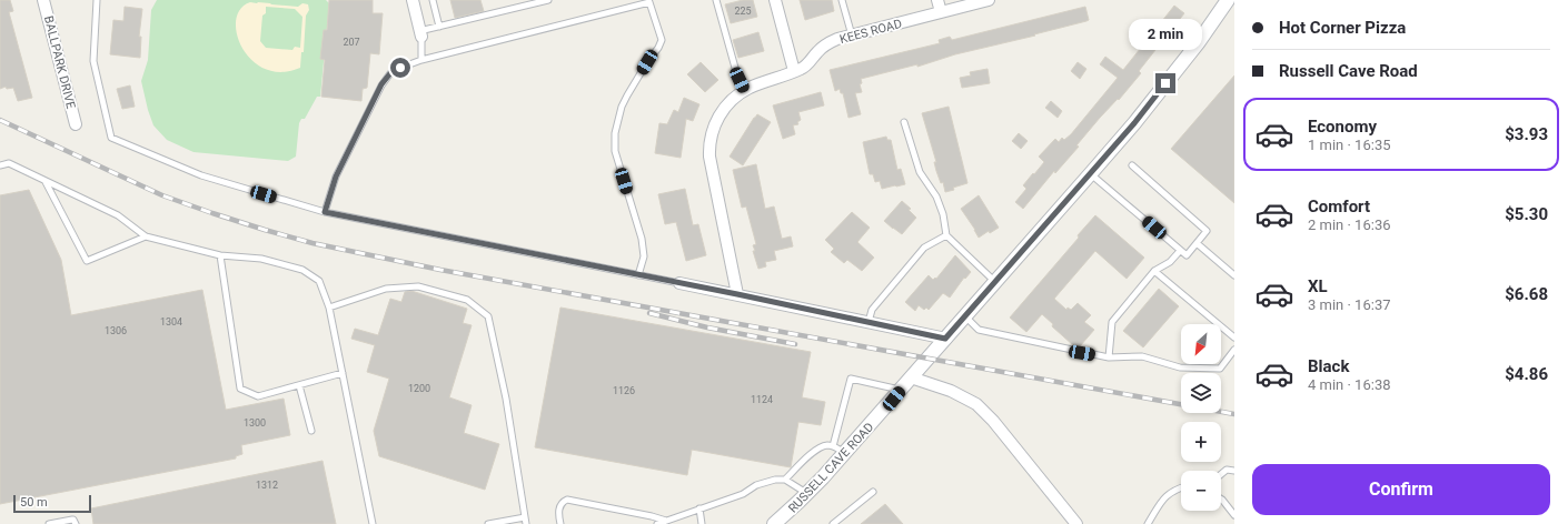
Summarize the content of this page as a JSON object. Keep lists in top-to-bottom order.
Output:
{
  "streets": {
    "street": ["KEES ROAD", "BALLPARK DRIVE", "RUSSELL CAVE ROAD"]
  },
  "house_numbers": [
    "225",
    "207",
    "1304",
    "1306",
    "1200",
    "1126",
    "1124",
    "1300",
    "1312"
  ],
  "scale_bar": "50 m",
  "north": "bottom left",
  "page": {
    "banner": ["Hot Corner Pizza", "Russell Cave Road"],
    "bubble": "2 min",
    "list": [
      {
        "name": "Economy",
        "note": "1 min · 16:35",
        "value": "$3.93"
      },
      {
        "name": "Comfort",
        "note": "2 min · 16:36",
        "value": "$5.30"
      },
      {
        "name": "XL",
        "note": "3 min · 16:37",
        "value": "$6.68"
      },
      {
        "name": "Black",
        "note": "4 min · 16:38",
        "value": "$4.86"
      }
    ],
    "map_buttons": ["+", "−"],
    "buttons": "Confirm",
    "scale": "50 m"
  }
}
